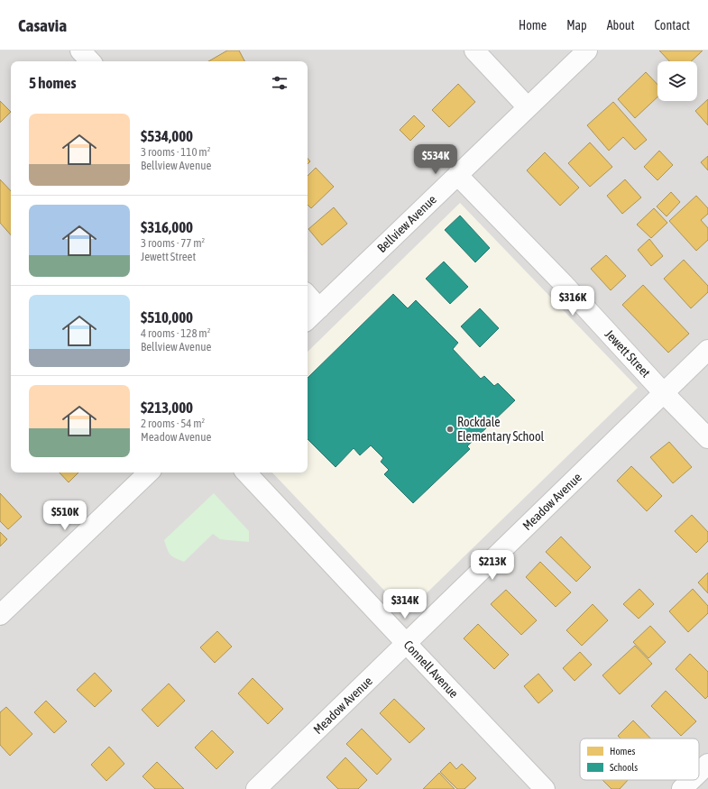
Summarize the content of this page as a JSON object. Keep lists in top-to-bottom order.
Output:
{
  "streets": {
    "street": [
      "Bellview Avenue",
      "Jewett Street",
      "Meadow Avenue",
      "Connell Avenue"
    ]
  },
  "crossings": [
    ["Bellview Avenue", "Jewett Street"],
    ["Jewett Street", "Meadow Avenue"],
    ["Meadow Avenue", "Connell Avenue"]
  ],
  "places": ["Rockdale Elementary School"],
  "legend": ["Homes", "Schools"],
  "page": {
    "header": "Casavia",
    "nav": [
      "Home",
      "Map",
      "About",
      "Contact"
    ],
    "heading": "5 homes",
    "list": [
      {
        "name": "$534,000",
        "note": "3 rooms · 110 m² · Bellview Avenue"
      },
      {
        "name": "$316,000",
        "note": "3 rooms · 77 m² · Jewett Street"
      },
      {
        "name": "$510,000",
        "note": "4 rooms · 128 m² · Bellview Avenue"
      },
      {
        "name": "$213,000",
        "note": "2 rooms · 54 m² · Meadow Avenue"
      }
    ],
    "price": [
      "$534K",
      "$316K",
      "$510K",
      "$213K",
      "$314K"
    ]
  }
}
